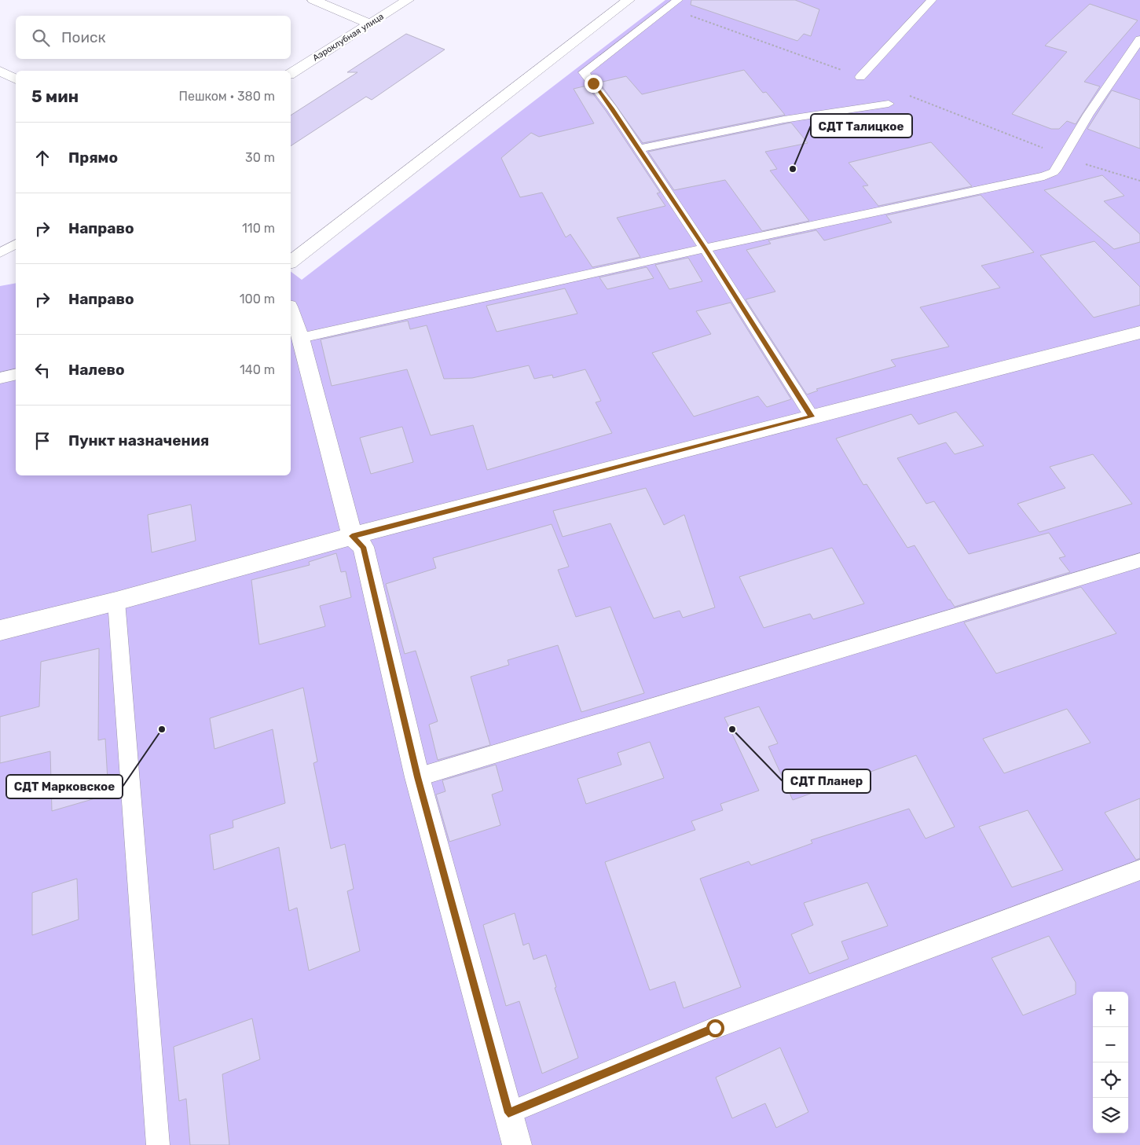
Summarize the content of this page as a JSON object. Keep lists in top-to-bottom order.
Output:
{
  "streets": {
    "street": ["Аэроклубная улица"]
  },
  "places": ["СДТ Талицкое", "СДТ Марковское", "СДТ Планер"],
  "page": {
    "search": "Поиск",
    "heading": ["5 мин", "Пешком · 380 m"],
    "list": [
      ["Прямо", "30 m"],
      ["Направо", "110 m"],
      ["Направо", "100 m"],
      ["Налево", "140 m"],
      "Пункт назначения"
    ],
    "map_buttons": ["+", "−"]
  }
}
